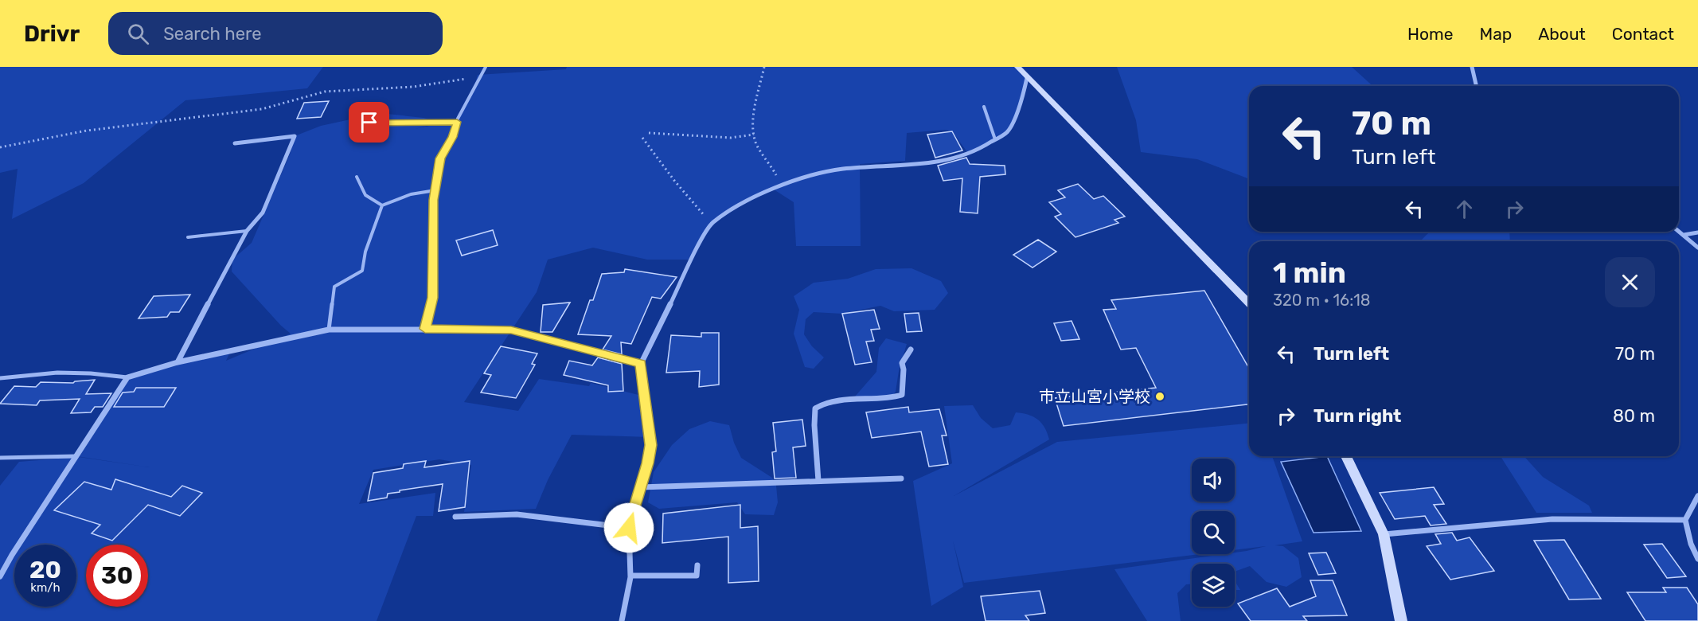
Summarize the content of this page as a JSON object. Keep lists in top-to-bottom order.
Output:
{
  "places": ["市立山宮小学校"],
  "page": {
    "header": "Drivr",
    "search": "Search here",
    "nav": [
      "Home",
      "Map",
      "About",
      "Contact"
    ],
    "turn": ["70 m", "Turn left"],
    "heading": ["1 min", "320 m · 16:18"],
    "list": [
      {
        "name": "Turn left",
        "value": "70 m"
      },
      {
        "name": "Turn right",
        "value": "80 m"
      }
    ],
    "speed": "20 km/h",
    "limit": "30"
  }
}
